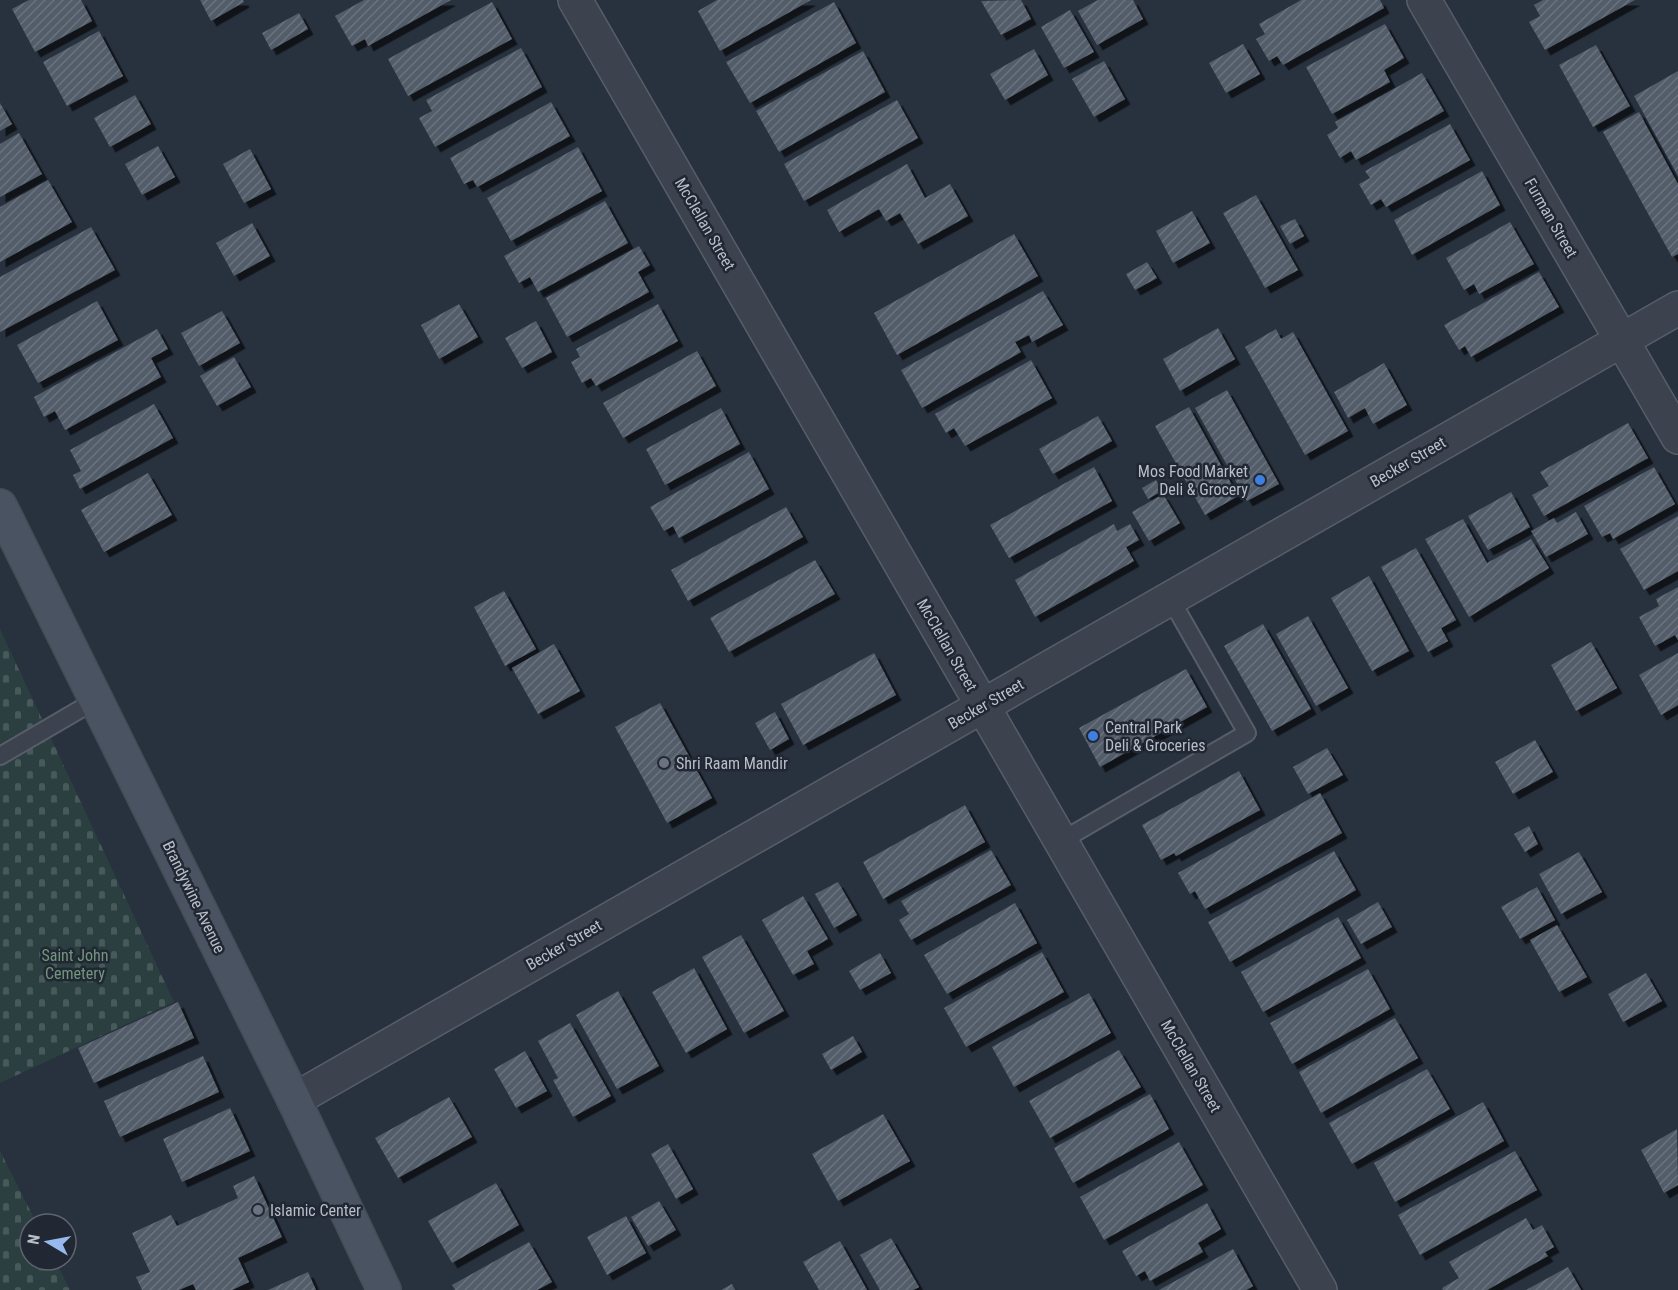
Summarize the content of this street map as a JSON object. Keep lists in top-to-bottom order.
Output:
{
  "streets": {
    "main road": ["Brandywine Avenue"],
    "street": ["Furman Street", "McClellan Street", "Becker Street"]
  },
  "crossings": [
    ["Furman Street", "Becker Street"],
    ["McClellan Street", "Becker Street"],
    ["Becker Street", "Brandywine Avenue"]
  ],
  "parks": ["Saint John Cemetery"],
  "places": [
    "Mos Food Market Deli & Grocery",
    "Central Park Deli & Groceries",
    "Shri Raam Mandir",
    "Islamic Center"
  ],
  "north": "left"
}
